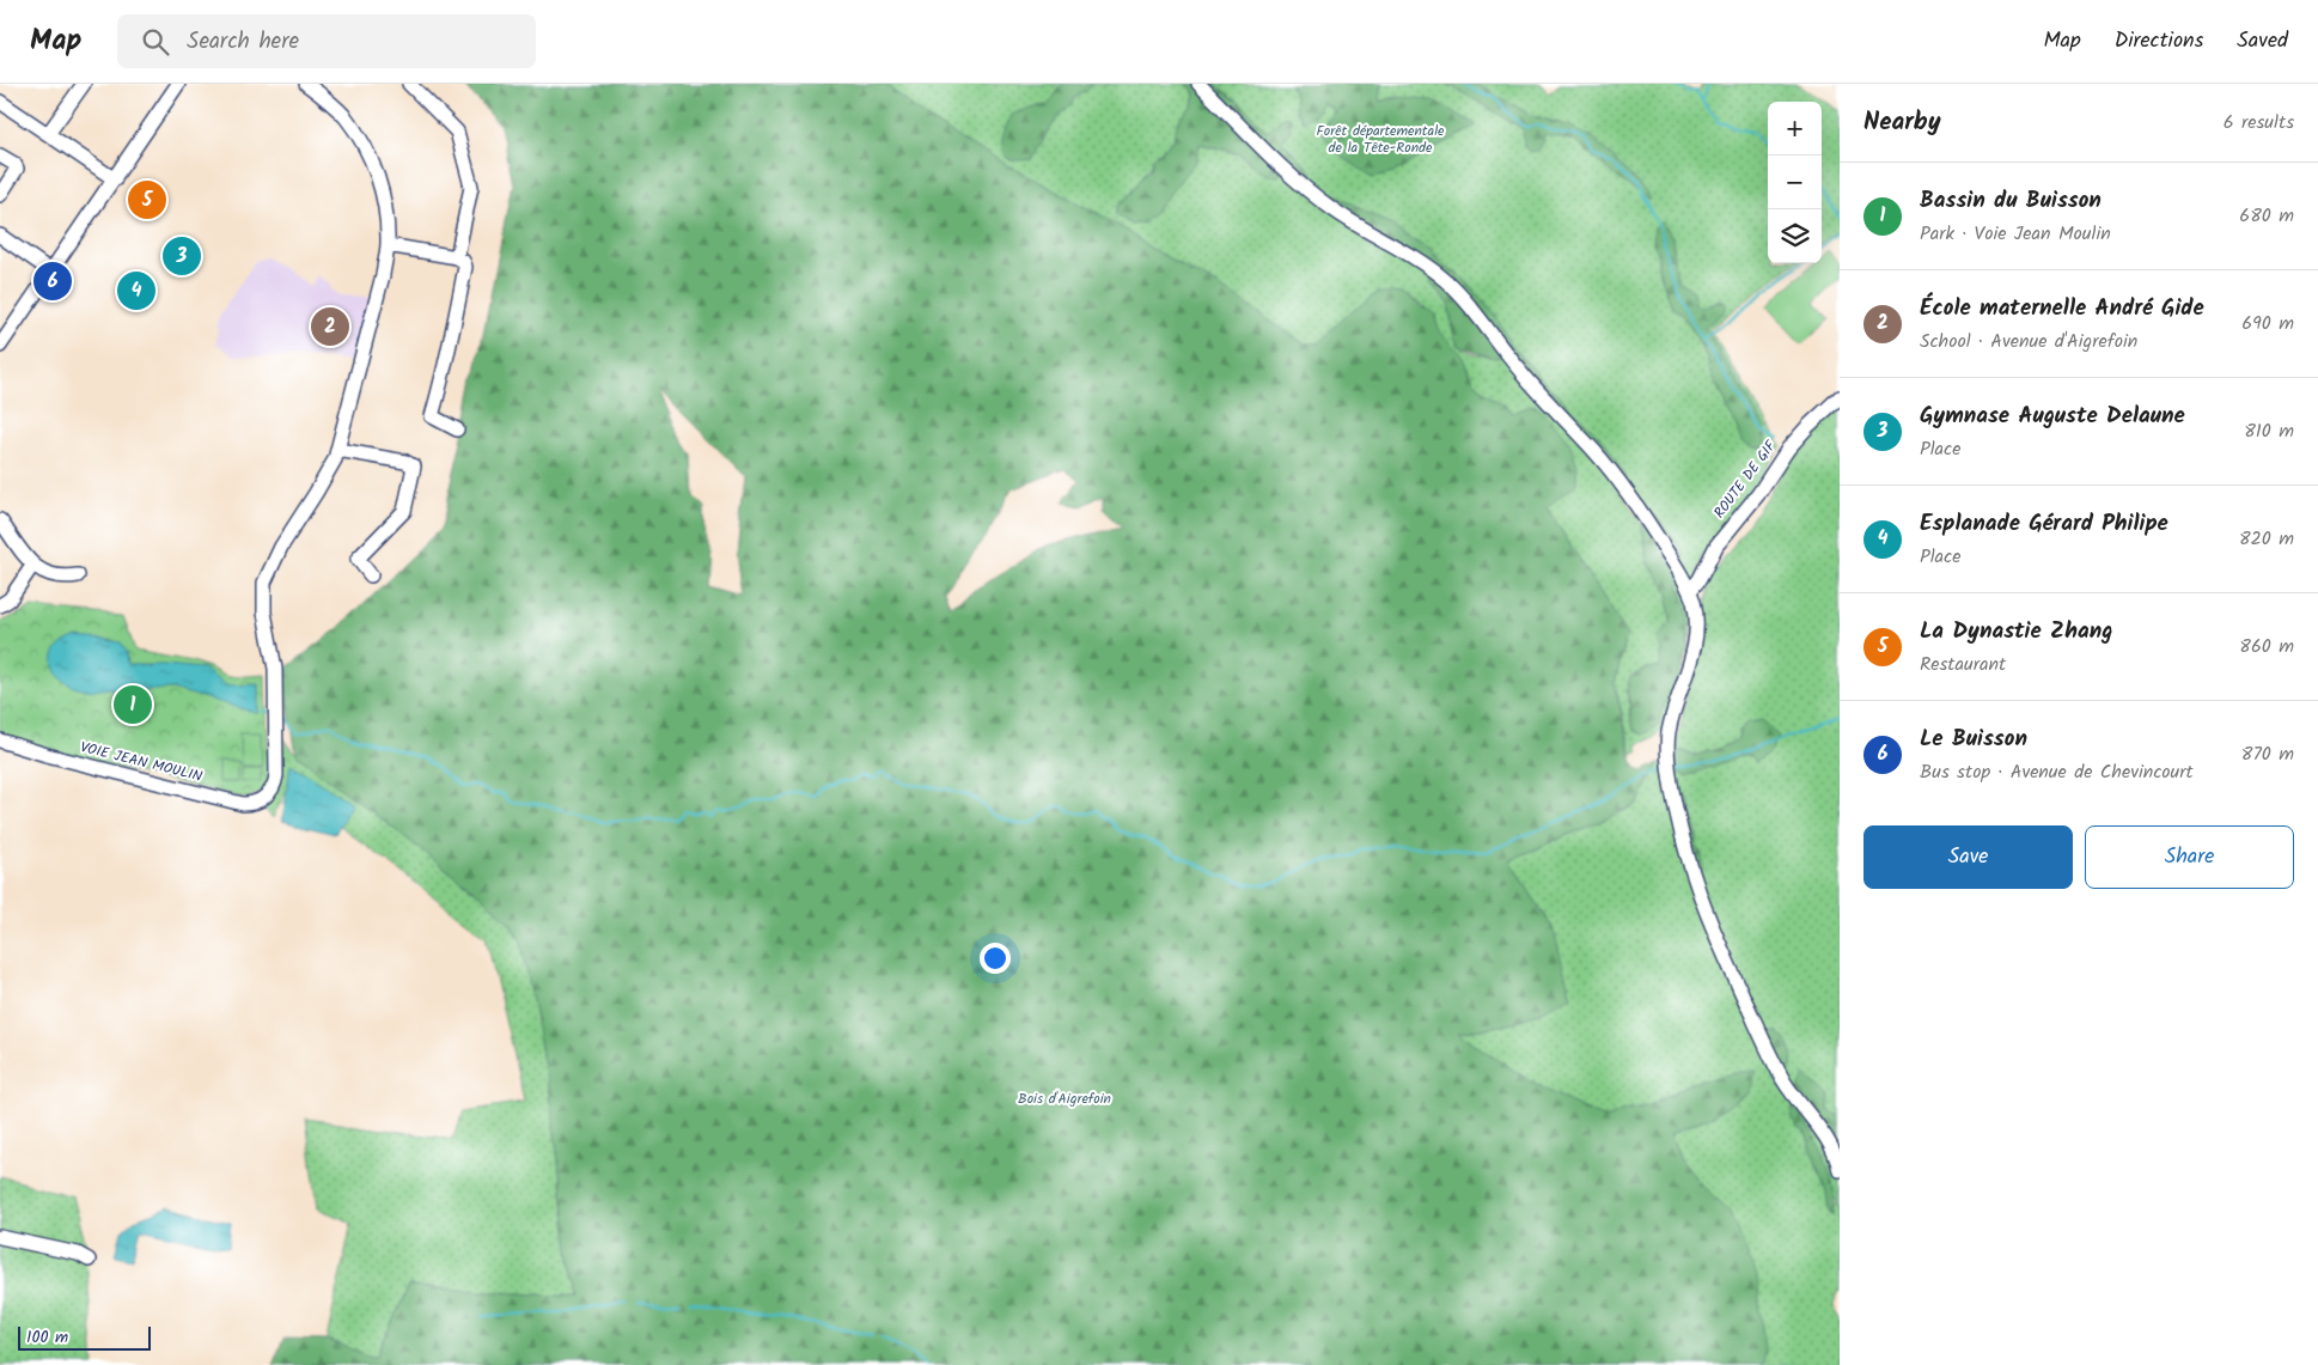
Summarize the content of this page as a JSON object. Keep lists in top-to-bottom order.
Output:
{
  "streets": {
    "street": ["ROUTE DE GIF", "VOIE JEAN MOULIN"]
  },
  "parks": ["Forêt départementale de la Tête-Ronde", "Bois d'Aigrefoin"],
  "scale_bar": "100 m",
  "page": {
    "header": "Map",
    "search": "Search here",
    "nav": ["Map", "Directions", "Saved"],
    "heading": ["Nearby", "6 results"],
    "map_buttons": ["+", "−"],
    "list": [
      {
        "mark": "1",
        "name": "Bassin du Buisson",
        "note": "Park · Voie Jean Moulin",
        "value": "680 m"
      },
      {
        "mark": "2",
        "name": "École maternelle André Gide",
        "note": "School · Avenue d'Aigrefoin",
        "value": "690 m"
      },
      {
        "mark": "3",
        "name": "Gymnase Auguste Delaune",
        "note": "Place",
        "value": "810 m"
      },
      {
        "mark": "4",
        "name": "Esplanade Gérard Philipe",
        "note": "Place",
        "value": "820 m"
      },
      {
        "mark": "5",
        "name": "La Dynastie Zhang",
        "note": "Restaurant",
        "value": "860 m"
      },
      {
        "mark": "6",
        "name": "Le Buisson",
        "note": "Bus stop · Avenue de Chevincourt",
        "value": "870 m"
      }
    ],
    "pins": [
      "5",
      "3",
      "6",
      "4",
      "2",
      "1"
    ],
    "buttons": ["Save", "Share"],
    "scale": "100 m"
  }
}
